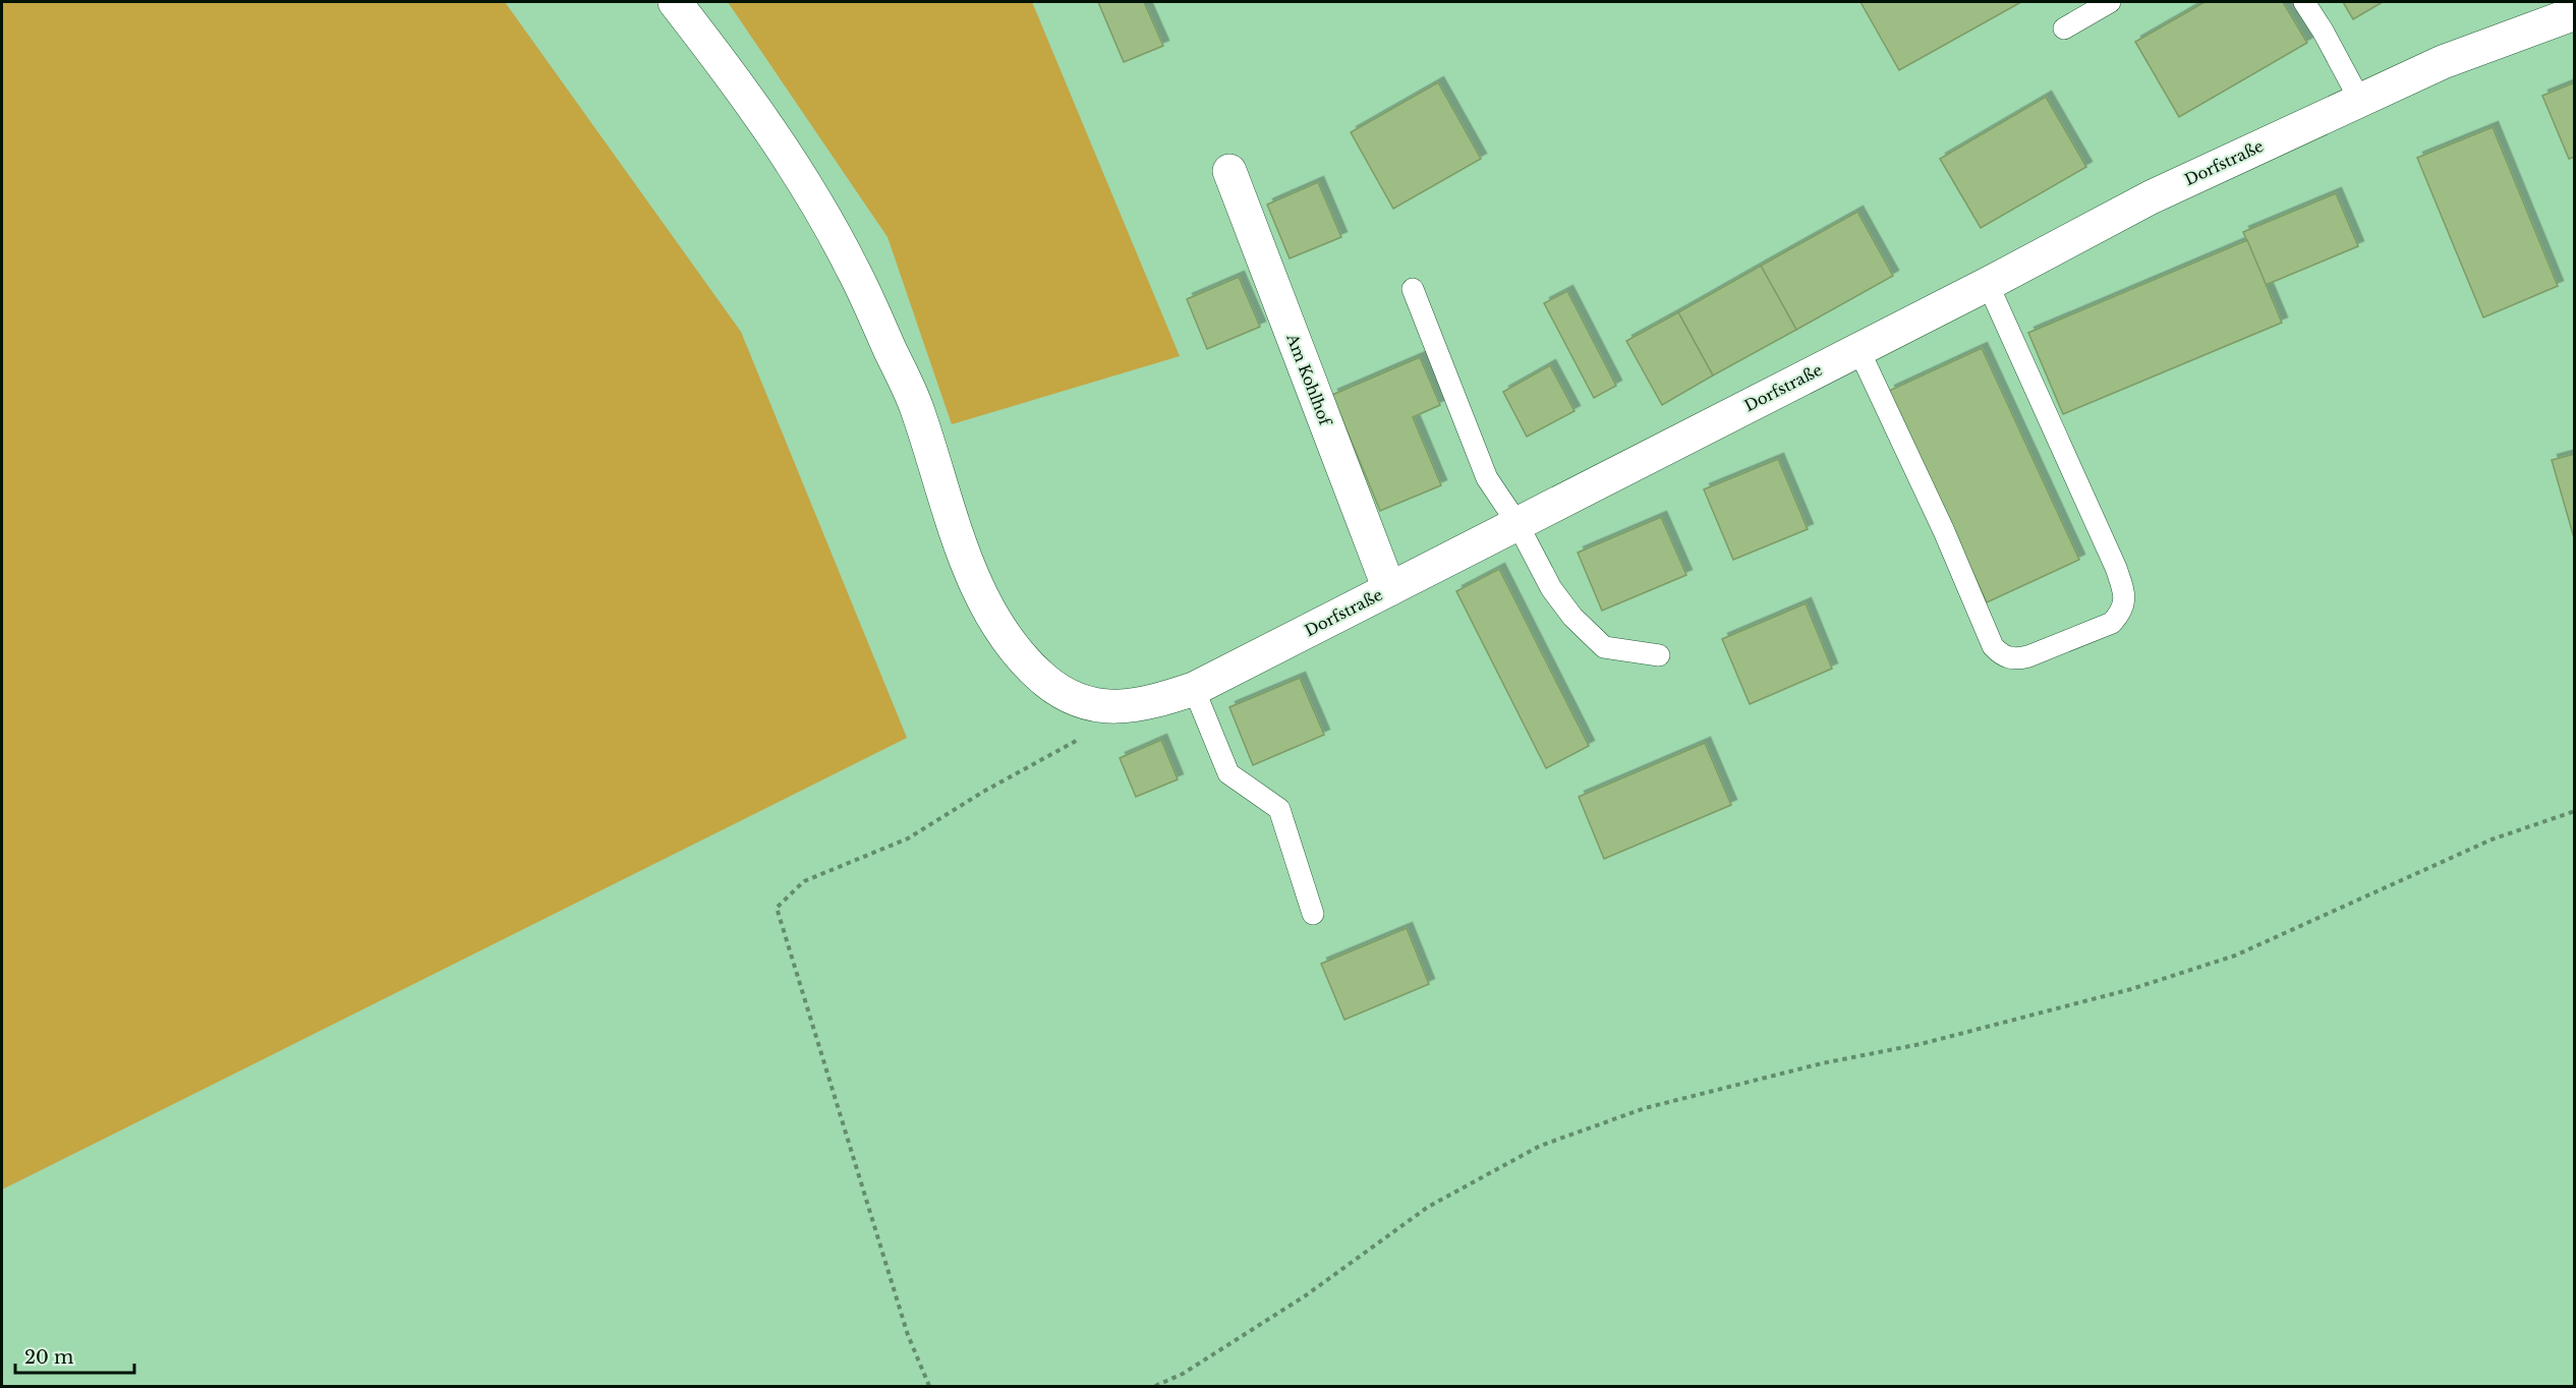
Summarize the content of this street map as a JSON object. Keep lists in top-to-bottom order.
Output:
{
  "streets": {
    "main road": ["Dorfstraße", "Am Kohlhof"]
  },
  "crossings": [
    ["Dorfstraße", "Am Kohlhof"]
  ],
  "scale_bar": "20 m"
}
